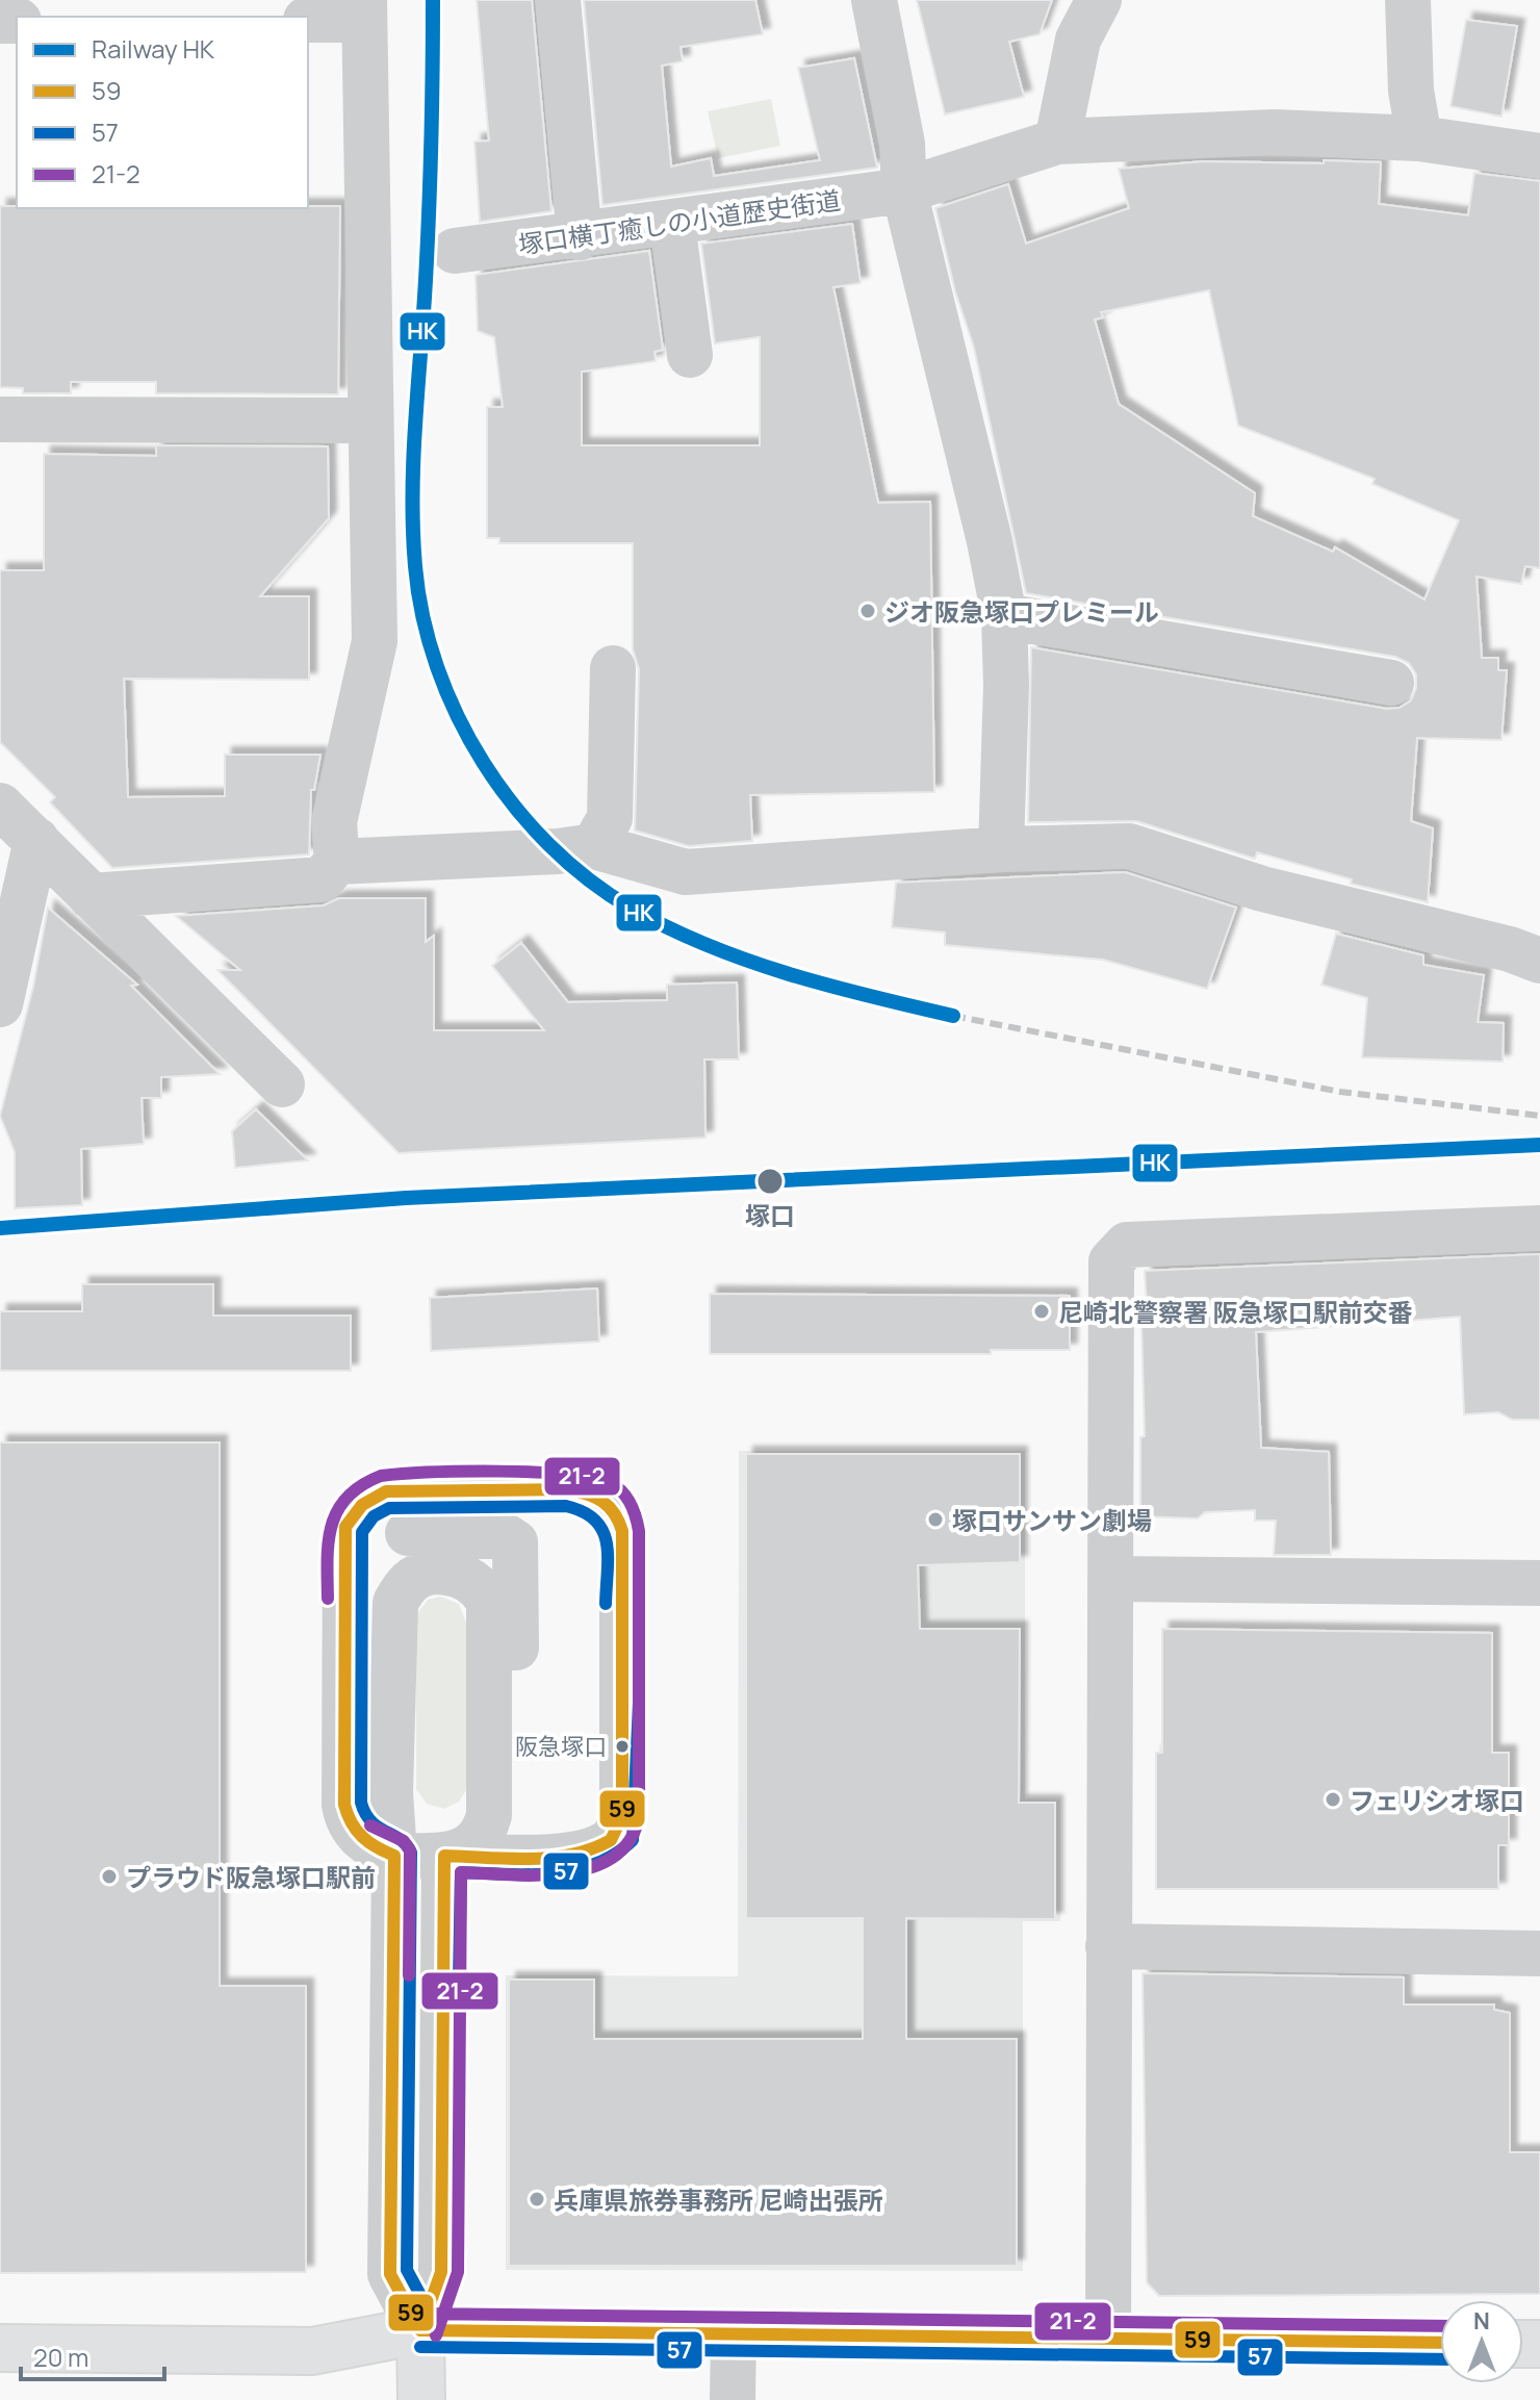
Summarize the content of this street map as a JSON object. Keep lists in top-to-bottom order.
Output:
{
  "streets": {
    "street": ["塚口横丁癒しの小道歴史街道"]
  },
  "places": [
    "ジオ阪急塚口プレミール",
    "塚口",
    "尼崎北警察署 阪急塚口駅前交番",
    "塚口サンサン劇場",
    "阪急塚口",
    "フェリシオ塚口",
    "プラウド阪急塚口駅前",
    "兵庫県旅券事務所 尼崎出張所"
  ],
  "lines": [
    "rail line HK",
    "transit line 21-2",
    "transit line 59",
    "transit line 57"
  ],
  "legend": [
    "Railway HK",
    "59",
    "57",
    "21-2"
  ],
  "scale_bar": "20 m",
  "north": "top"
}
